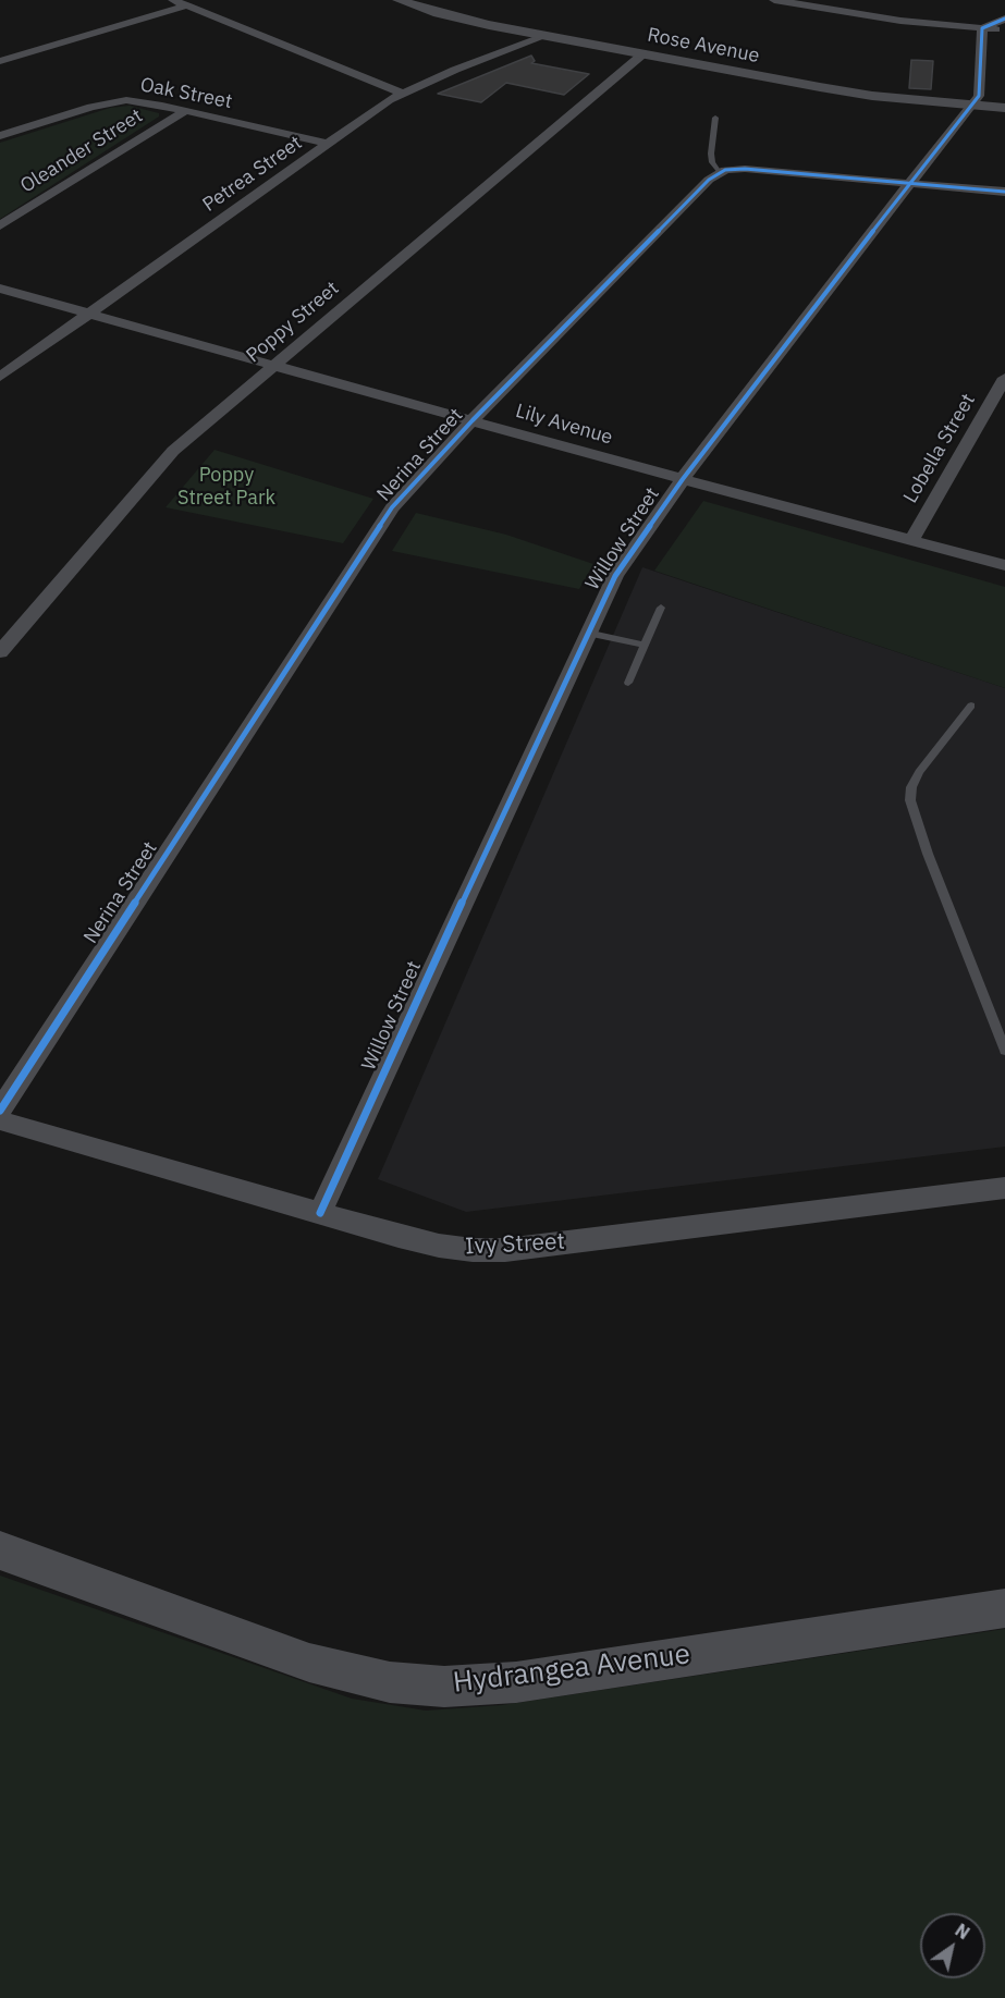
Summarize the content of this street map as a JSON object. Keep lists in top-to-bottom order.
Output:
{
  "streets": {
    "street": [
      "Rose Avenue",
      "Oak Street",
      "Oleander Street",
      "Petrea Street",
      "Poppy Street",
      "Lily Avenue",
      "Lobella Street",
      "Nerina Street",
      "Willow Street",
      "Ivy Street",
      "Hydrangea Avenue"
    ]
  },
  "crossings": [
    ["Rose Avenue", "Petrea Street"],
    ["Rose Avenue", "Poppy Street"],
    ["Rose Avenue", "Willow Street"],
    ["Oak Street", "Oleander Street"],
    ["Oak Street", "Petrea Street"],
    ["Petrea Street", "Lily Avenue"],
    ["Poppy Street", "Lily Avenue"],
    ["Lily Avenue", "Lobella Street"],
    ["Lily Avenue", "Nerina Street"],
    ["Lily Avenue", "Willow Street"],
    ["Willow Street", "Ivy Street"]
  ],
  "parks": ["Poppy Street Park"],
  "north": "top right"
}
